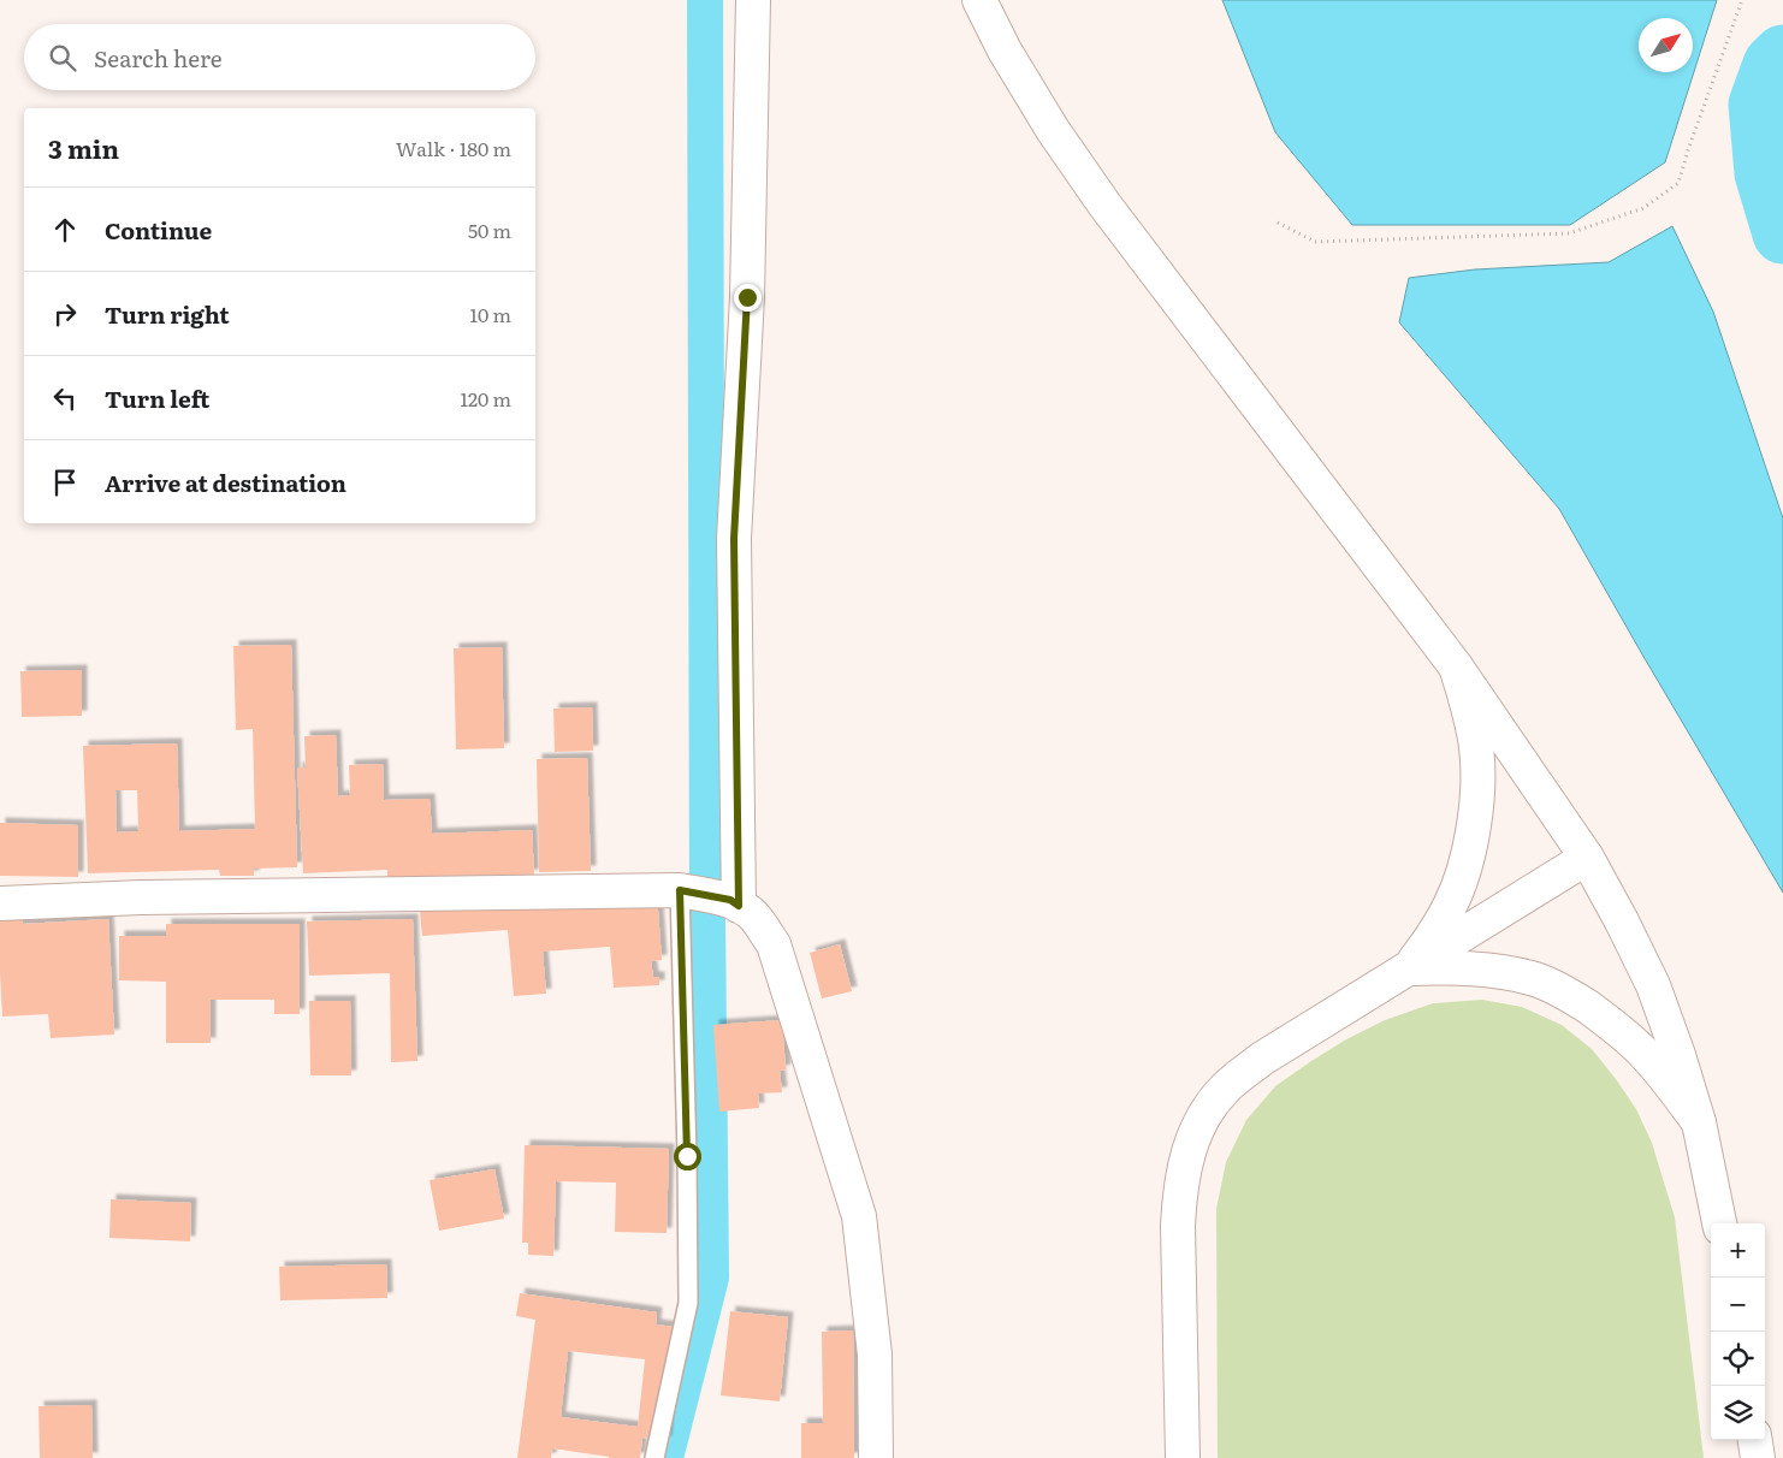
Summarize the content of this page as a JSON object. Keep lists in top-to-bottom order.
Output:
{
  "north": "top right",
  "page": {
    "search": "Search here",
    "heading": ["3 min", "Walk · 180 m"],
    "list": [
      ["Continue", "50 m"],
      ["Turn right", "10 m"],
      ["Turn left", "120 m"],
      "Arrive at destination"
    ],
    "map_buttons": ["+", "−"]
  }
}
